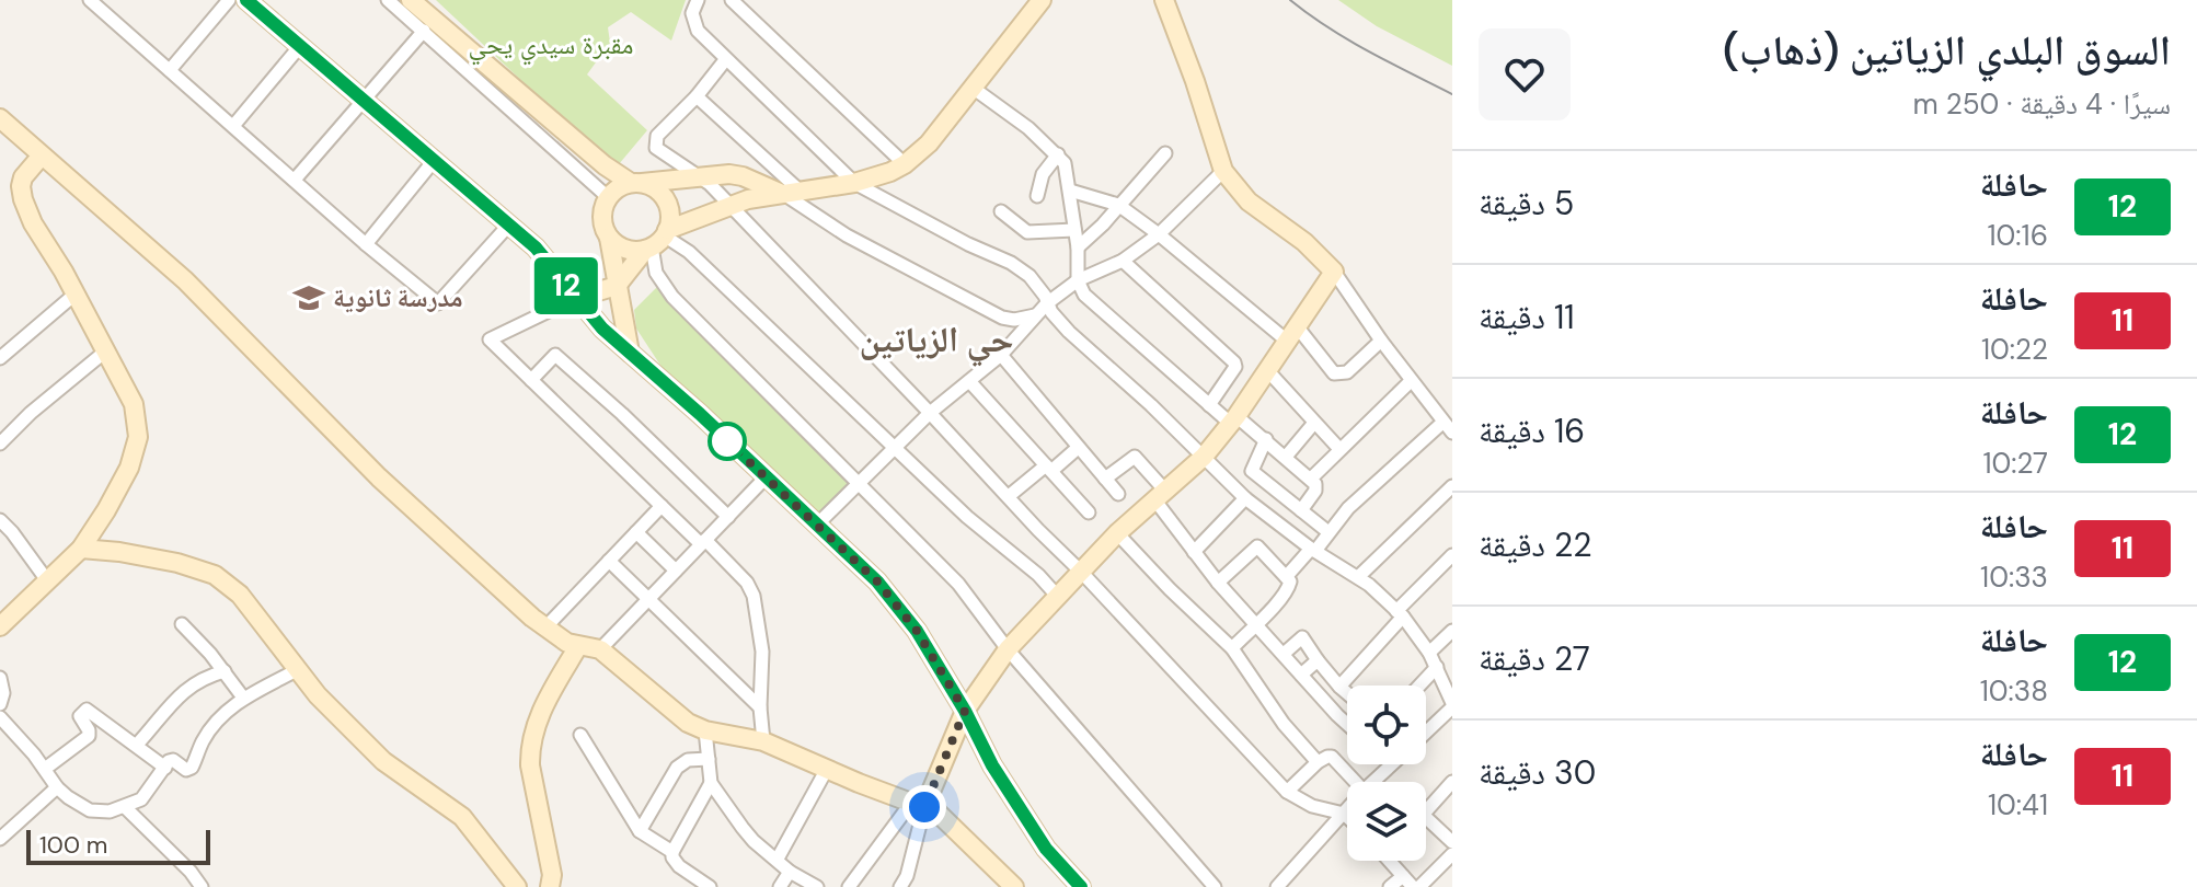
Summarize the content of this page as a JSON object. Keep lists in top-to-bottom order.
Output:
{
  "districts": ["حي الزياتين"],
  "parks": ["مقبرة سيدي يحي"],
  "places": {
    "school or university": ["مدرسة ثانوية"]
  },
  "lines": ["bus line 12"],
  "scale_bar": "100 m",
  "page": {
    "heading": ["السوق البلدي الزياتين (ذهاب)", "سيرًا · 4 دقيقة · 250 m"],
    "on_map": "12",
    "list": [
      {
        "mark": "12",
        "name": "حافلة",
        "note": "10:16",
        "value": "5 دقيقة"
      },
      {
        "mark": "11",
        "name": "حافلة",
        "note": "10:22",
        "value": "11 دقيقة"
      },
      {
        "mark": "12",
        "name": "حافلة",
        "note": "10:27",
        "value": "16 دقيقة"
      },
      {
        "mark": "11",
        "name": "حافلة",
        "note": "10:33",
        "value": "22 دقيقة"
      },
      {
        "mark": "12",
        "name": "حافلة",
        "note": "10:38",
        "value": "27 دقيقة"
      },
      {
        "mark": "11",
        "name": "حافلة",
        "note": "10:41",
        "value": "30 دقيقة"
      }
    ],
    "scale": "100 m"
  }
}
